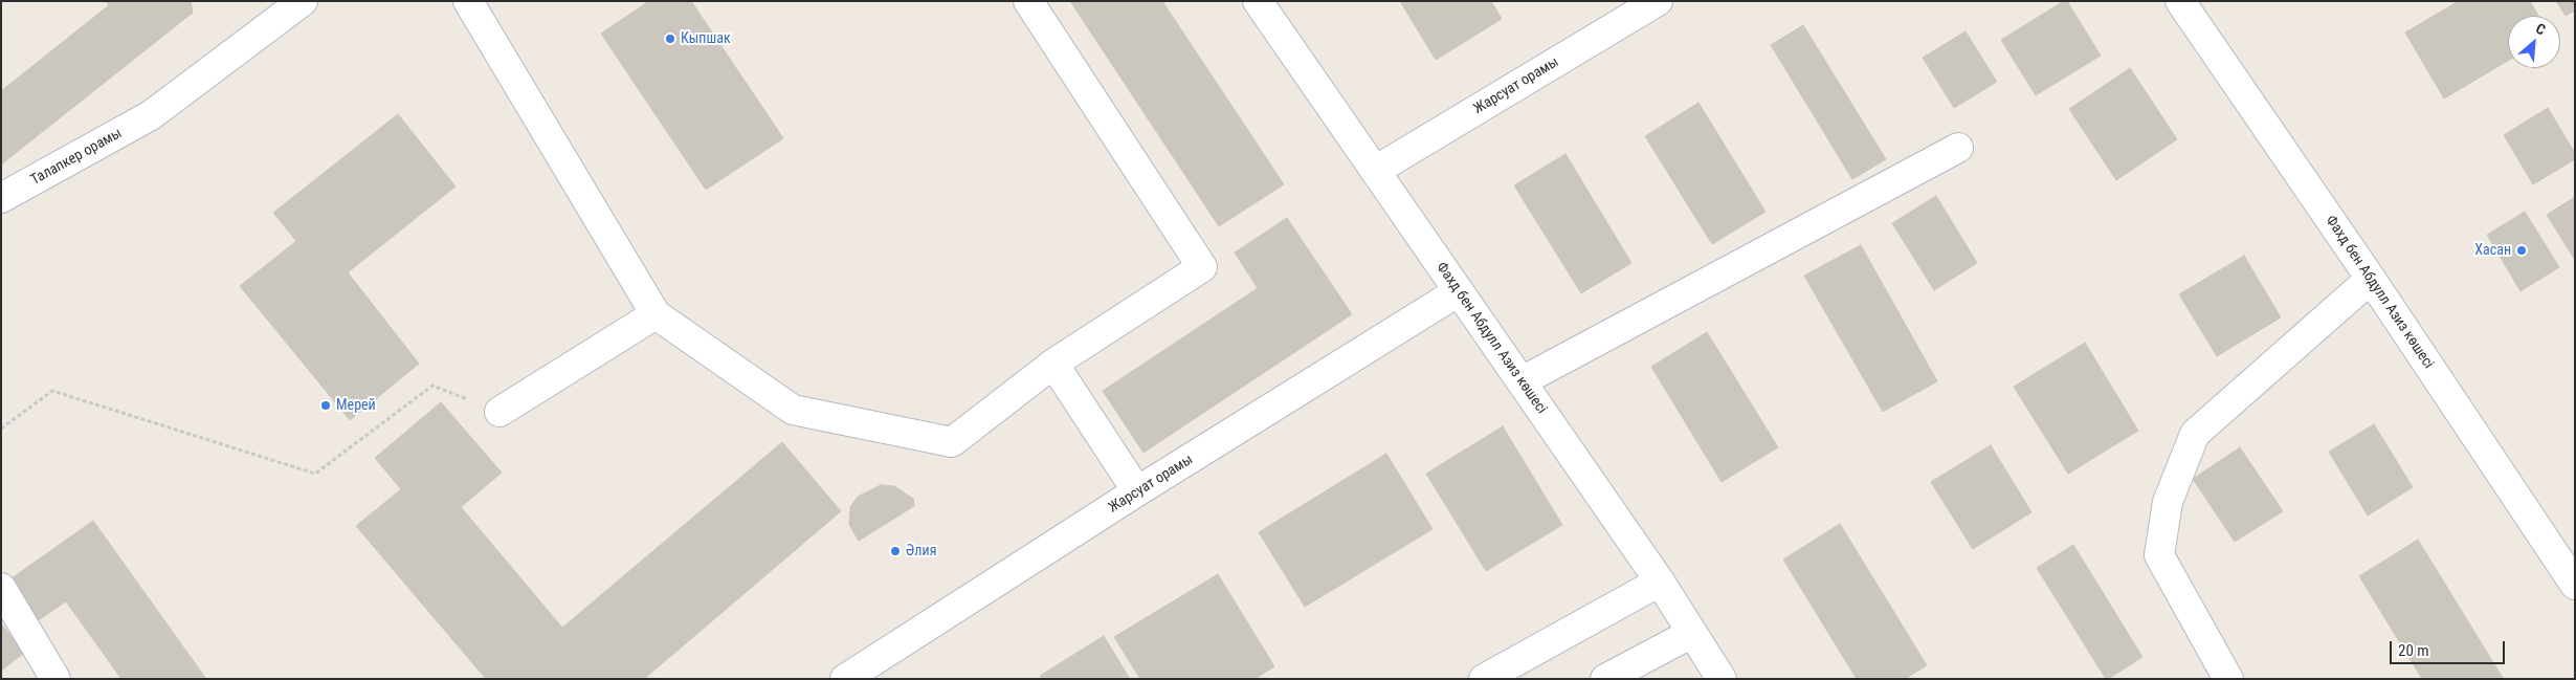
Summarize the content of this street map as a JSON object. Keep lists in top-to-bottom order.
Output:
{
  "streets": {
    "street": ["Жарсуат орамы", "Талапкер орамы", "Фахд бен Абдулл Азиз көшесі"]
  },
  "crossings": [
    ["Жарсуат орамы", "Фахд бен Абдулл Азиз көшесі"]
  ],
  "places": [
    "Кыпшак",
    "Хасан",
    "Мерей",
    "Әлия"
  ],
  "scale_bar": "20 m",
  "north": "top right"
}
